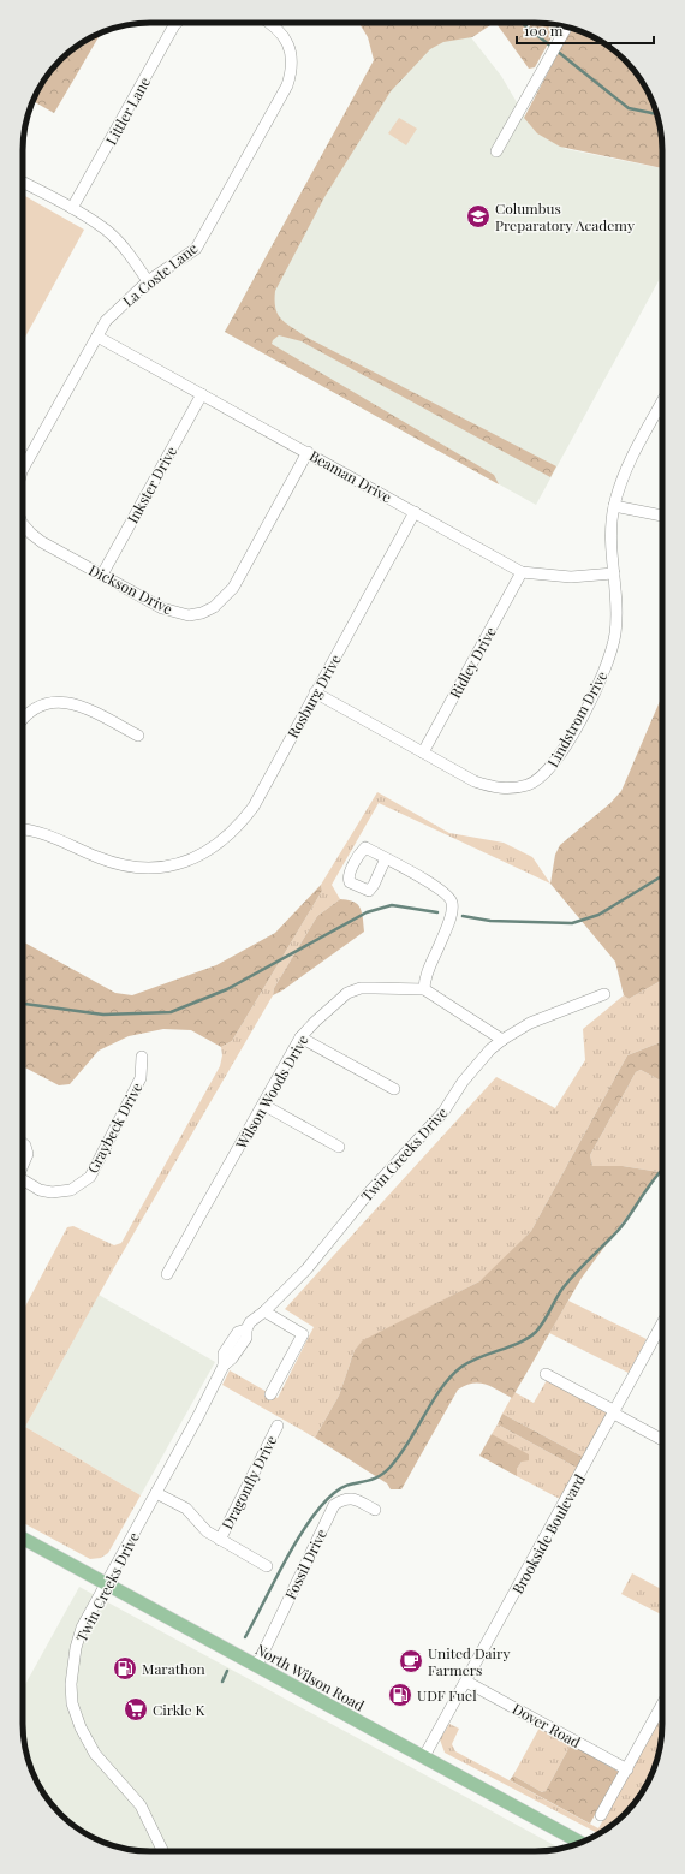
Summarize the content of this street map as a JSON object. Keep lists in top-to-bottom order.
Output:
{
  "streets": {
    "main road": ["North Wilson Road"],
    "street": [
      "Littler Lane",
      "La Coste Lane",
      "Beaman Drive",
      "Inkster Drive",
      "Dickson Drive",
      "Ridley Drive",
      "Rosburg Drive",
      "Lindstrom Drive",
      "Wilson Woods Drive",
      "Graybeck Drive",
      "Twin Creeks Drive",
      "Dragonfly Drive",
      "Brookside Boulevard",
      "Fossil Drive",
      "Dover Road"
    ]
  },
  "crossings": [
    ["La Coste Lane", "Beaman Drive"],
    ["Beaman Drive", "Inkster Drive"],
    ["Beaman Drive", "Dickson Drive"],
    ["Beaman Drive", "Ridley Drive"],
    ["Beaman Drive", "Rosburg Drive"],
    ["Beaman Drive", "Lindstrom Drive"],
    ["Inkster Drive", "Dickson Drive"],
    ["Ridley Drive", "Lindstrom Drive"],
    ["Rosburg Drive", "Lindstrom Drive"],
    ["Wilson Woods Drive", "Twin Creeks Drive"],
    ["Twin Creeks Drive", "North Wilson Road"],
    ["Brookside Boulevard", "North Wilson Road"],
    ["Brookside Boulevard", "Dover Road"],
    ["Fossil Drive", "North Wilson Road"]
  ],
  "places": {
    "school or university": ["Columbus Preparatory Academy"],
    "cafe": ["United Dairy Farmers"],
    "fuel station": ["Marathon", "UDF Fuel"],
    "supermarket": ["Cirkle K"]
  },
  "scale_bar": "100 m"
}
